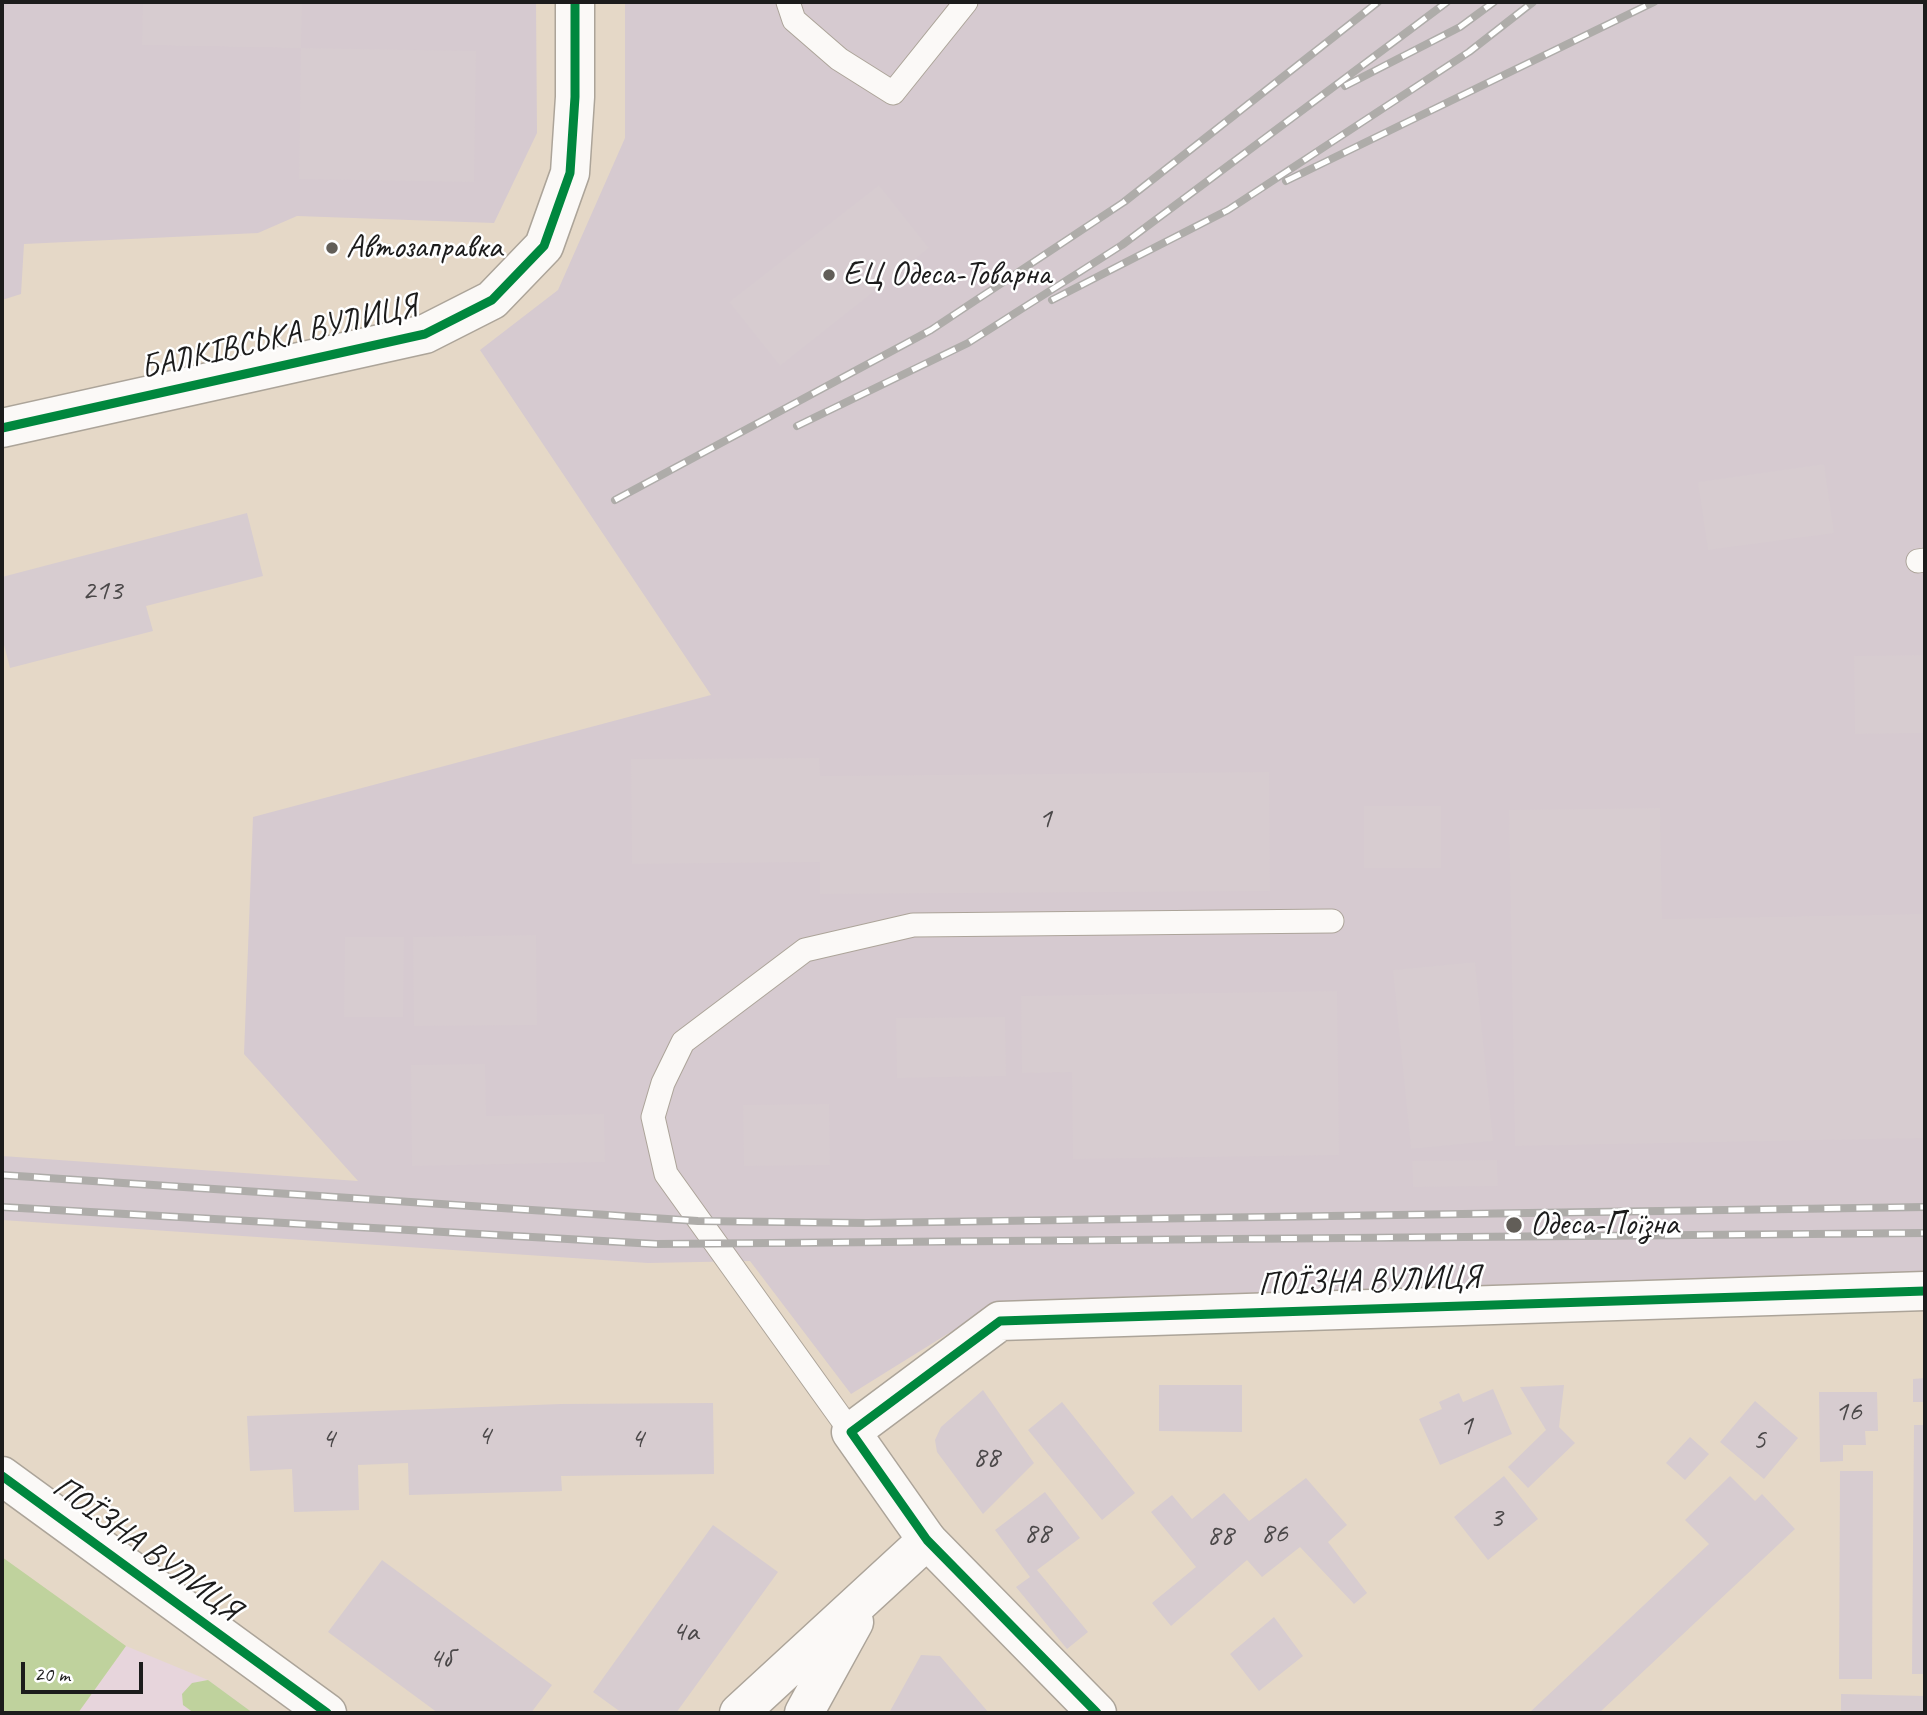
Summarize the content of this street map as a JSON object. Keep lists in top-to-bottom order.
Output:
{
  "streets": {
    "street": ["БАЛКІВСЬКА ВУЛИЦЯ", "ПОЇЗНА ВУЛИЦЯ"]
  },
  "places": ["Автозаправка", "ЕЦ Одеса-Товарна", "Одеса-Поїзна"],
  "house_numbers": [
    "213",
    "1",
    "16",
    "1",
    "4",
    "4",
    "4",
    "5",
    "88",
    "3",
    "88",
    "86",
    "88",
    "4а",
    "4б"
  ],
  "scale_bar": "20 m"
}
